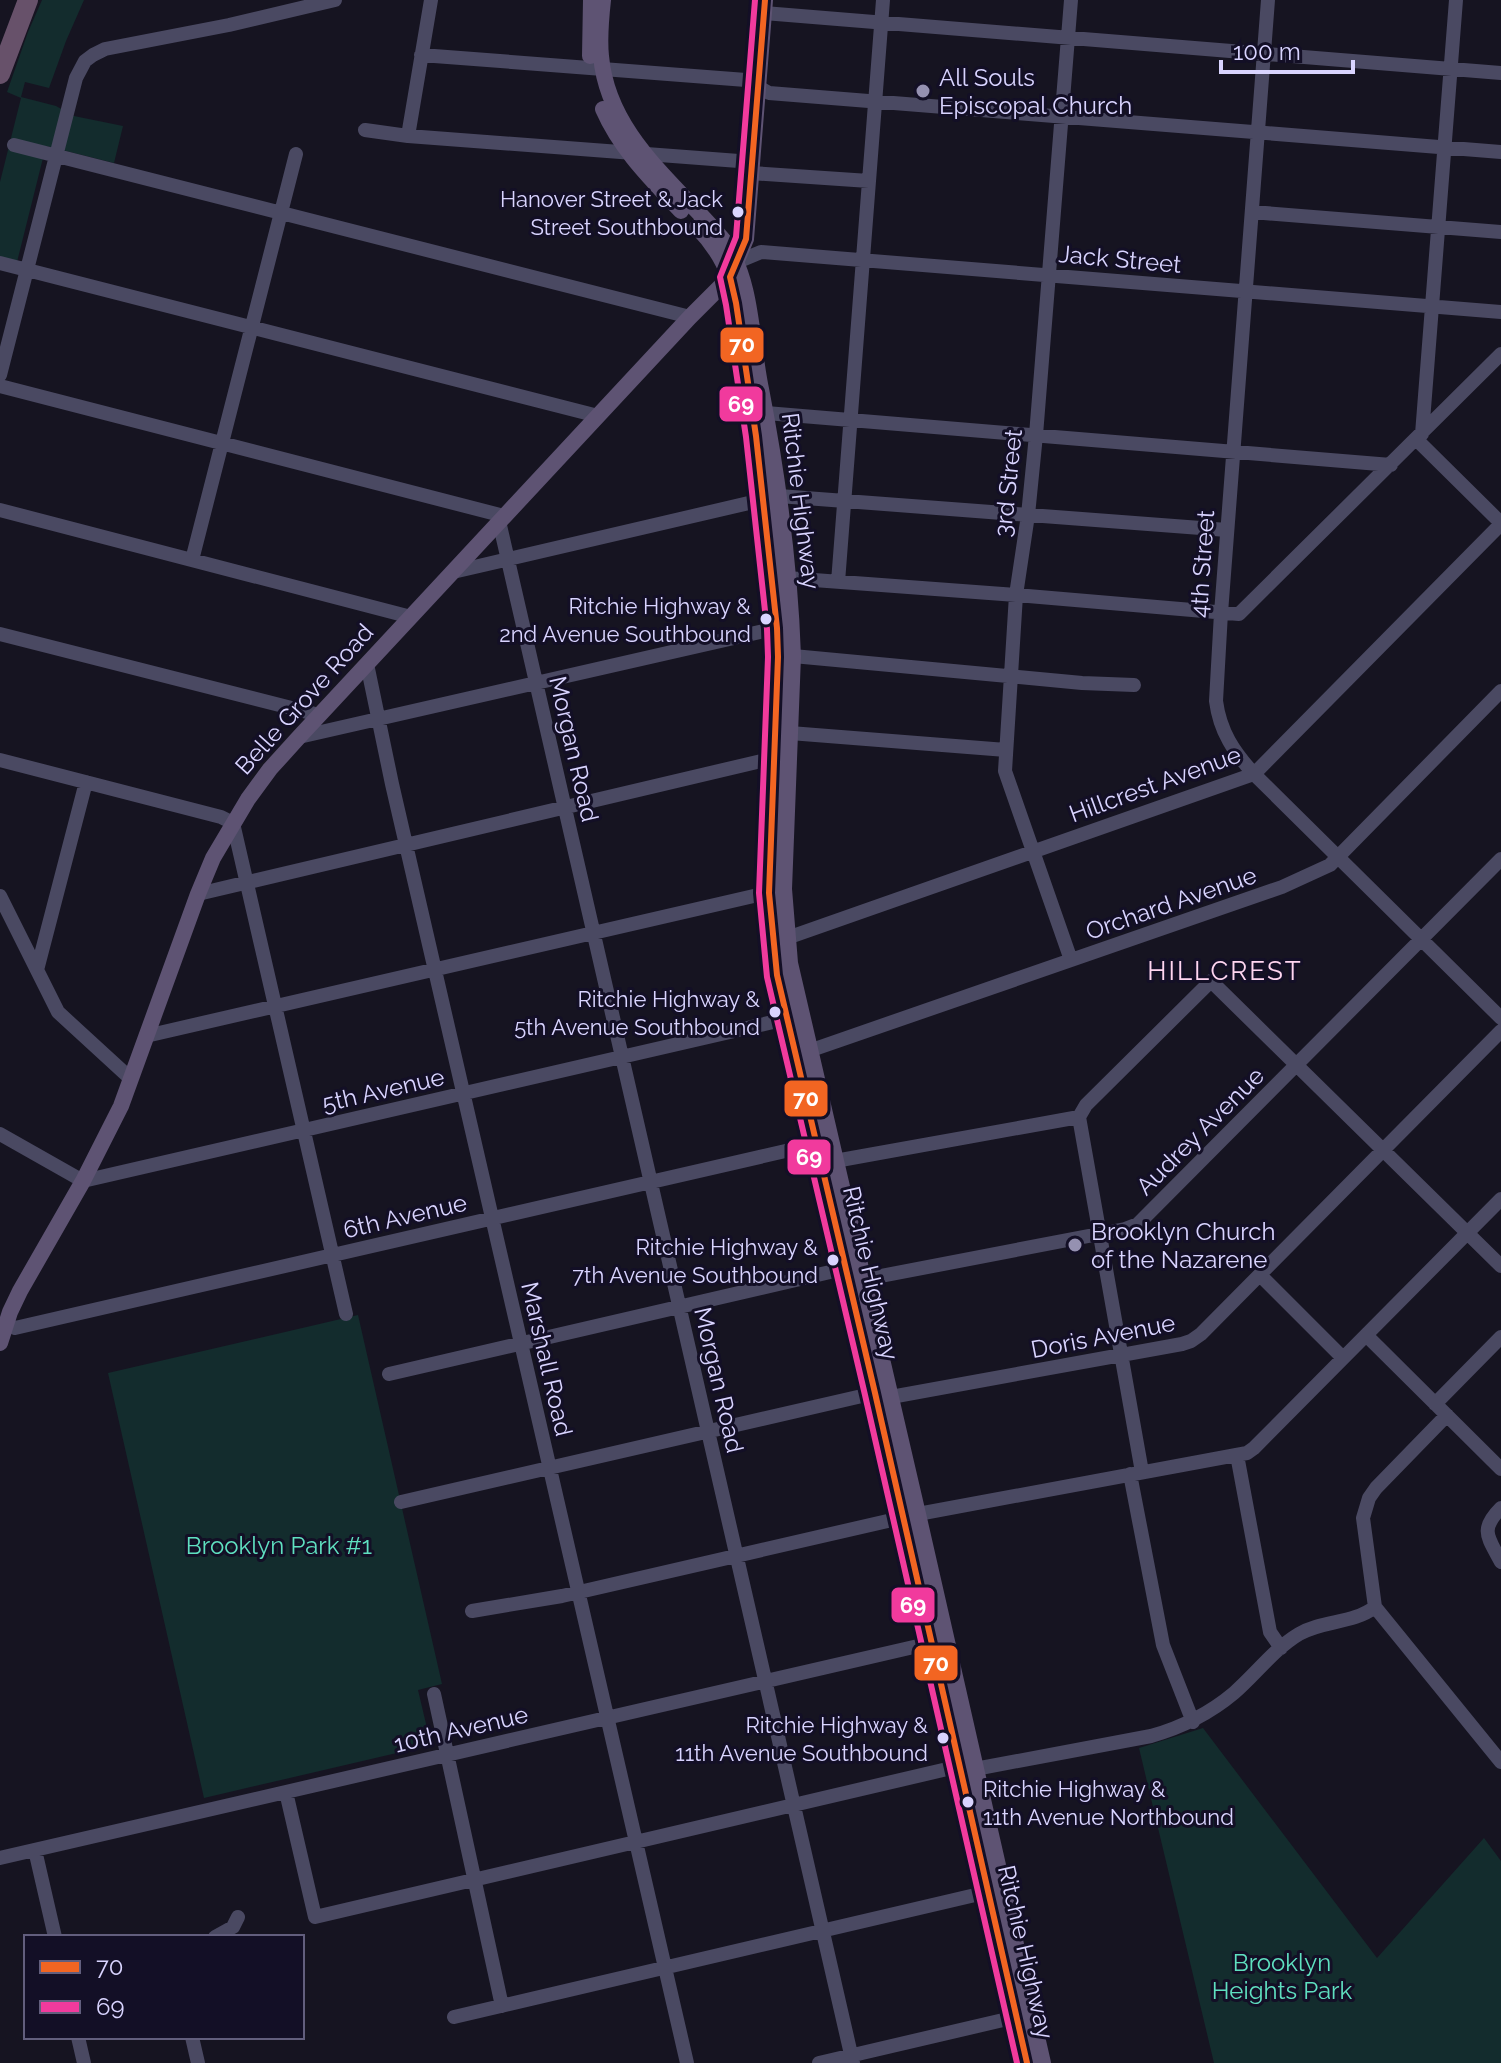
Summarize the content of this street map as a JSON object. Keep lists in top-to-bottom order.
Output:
{
  "streets": {
    "main road": ["Ritchie Highway", "Belle Grove Road"],
    "street": [
      "Jack Street",
      "3rd Street",
      "4th Street",
      "Morgan Road",
      "Hillcrest Avenue",
      "Orchard Avenue",
      "5th Avenue",
      "Audrey Avenue",
      "6th Avenue",
      "Doris Avenue",
      "Marshall Road",
      "10th Avenue"
    ]
  },
  "crossings": [
    ["Jack Street", "3rd Street"],
    ["Jack Street", "Ritchie Highway"],
    ["Jack Street", "4th Street"],
    ["Jack Street", "Belle Grove Road"],
    ["3rd Street", "Hillcrest Avenue"],
    ["3rd Street", "Orchard Avenue"],
    ["Ritchie Highway", "Belle Grove Road"],
    ["Ritchie Highway", "Hillcrest Avenue"],
    ["Ritchie Highway", "Orchard Avenue"],
    ["Ritchie Highway", "5th Avenue"],
    ["Ritchie Highway", "Audrey Avenue"],
    ["Ritchie Highway", "6th Avenue"],
    ["Ritchie Highway", "Doris Avenue"],
    ["Ritchie Highway", "10th Avenue"],
    ["4th Street", "Hillcrest Avenue"],
    ["4th Street", "Orchard Avenue"],
    ["4th Street", "Audrey Avenue"],
    ["Belle Grove Road", "Morgan Road"],
    ["Belle Grove Road", "5th Avenue"],
    ["Belle Grove Road", "6th Avenue"],
    ["Belle Grove Road", "Marshall Road"],
    ["Morgan Road", "5th Avenue"],
    ["Morgan Road", "Audrey Avenue"],
    ["Morgan Road", "6th Avenue"],
    ["Morgan Road", "Doris Avenue"],
    ["Morgan Road", "10th Avenue"],
    ["5th Avenue", "Marshall Road"],
    ["Audrey Avenue", "Marshall Road"],
    ["6th Avenue", "Marshall Road"],
    ["Doris Avenue", "Marshall Road"],
    ["Marshall Road", "10th Avenue"]
  ],
  "districts": ["HILLCREST"],
  "parks": ["Brooklyn Park #1", "Brooklyn Heights Park"],
  "places": [
    "All Souls Episcopal Church",
    "Hanover Street & Jack Street Southbound",
    "Ritchie Highway & 2nd Avenue Southbound",
    "Ritchie Highway & 5th Avenue Southbound",
    "Brooklyn Church of the Nazarene",
    "Ritchie Highway & 7th Avenue Southbound",
    "Ritchie Highway & 11th Avenue Southbound",
    "Ritchie Highway & 11th Avenue Northbound"
  ],
  "lines": ["transit line 70", "transit line 69"],
  "legend": ["70", "69"],
  "scale_bar": "100 m"
}
